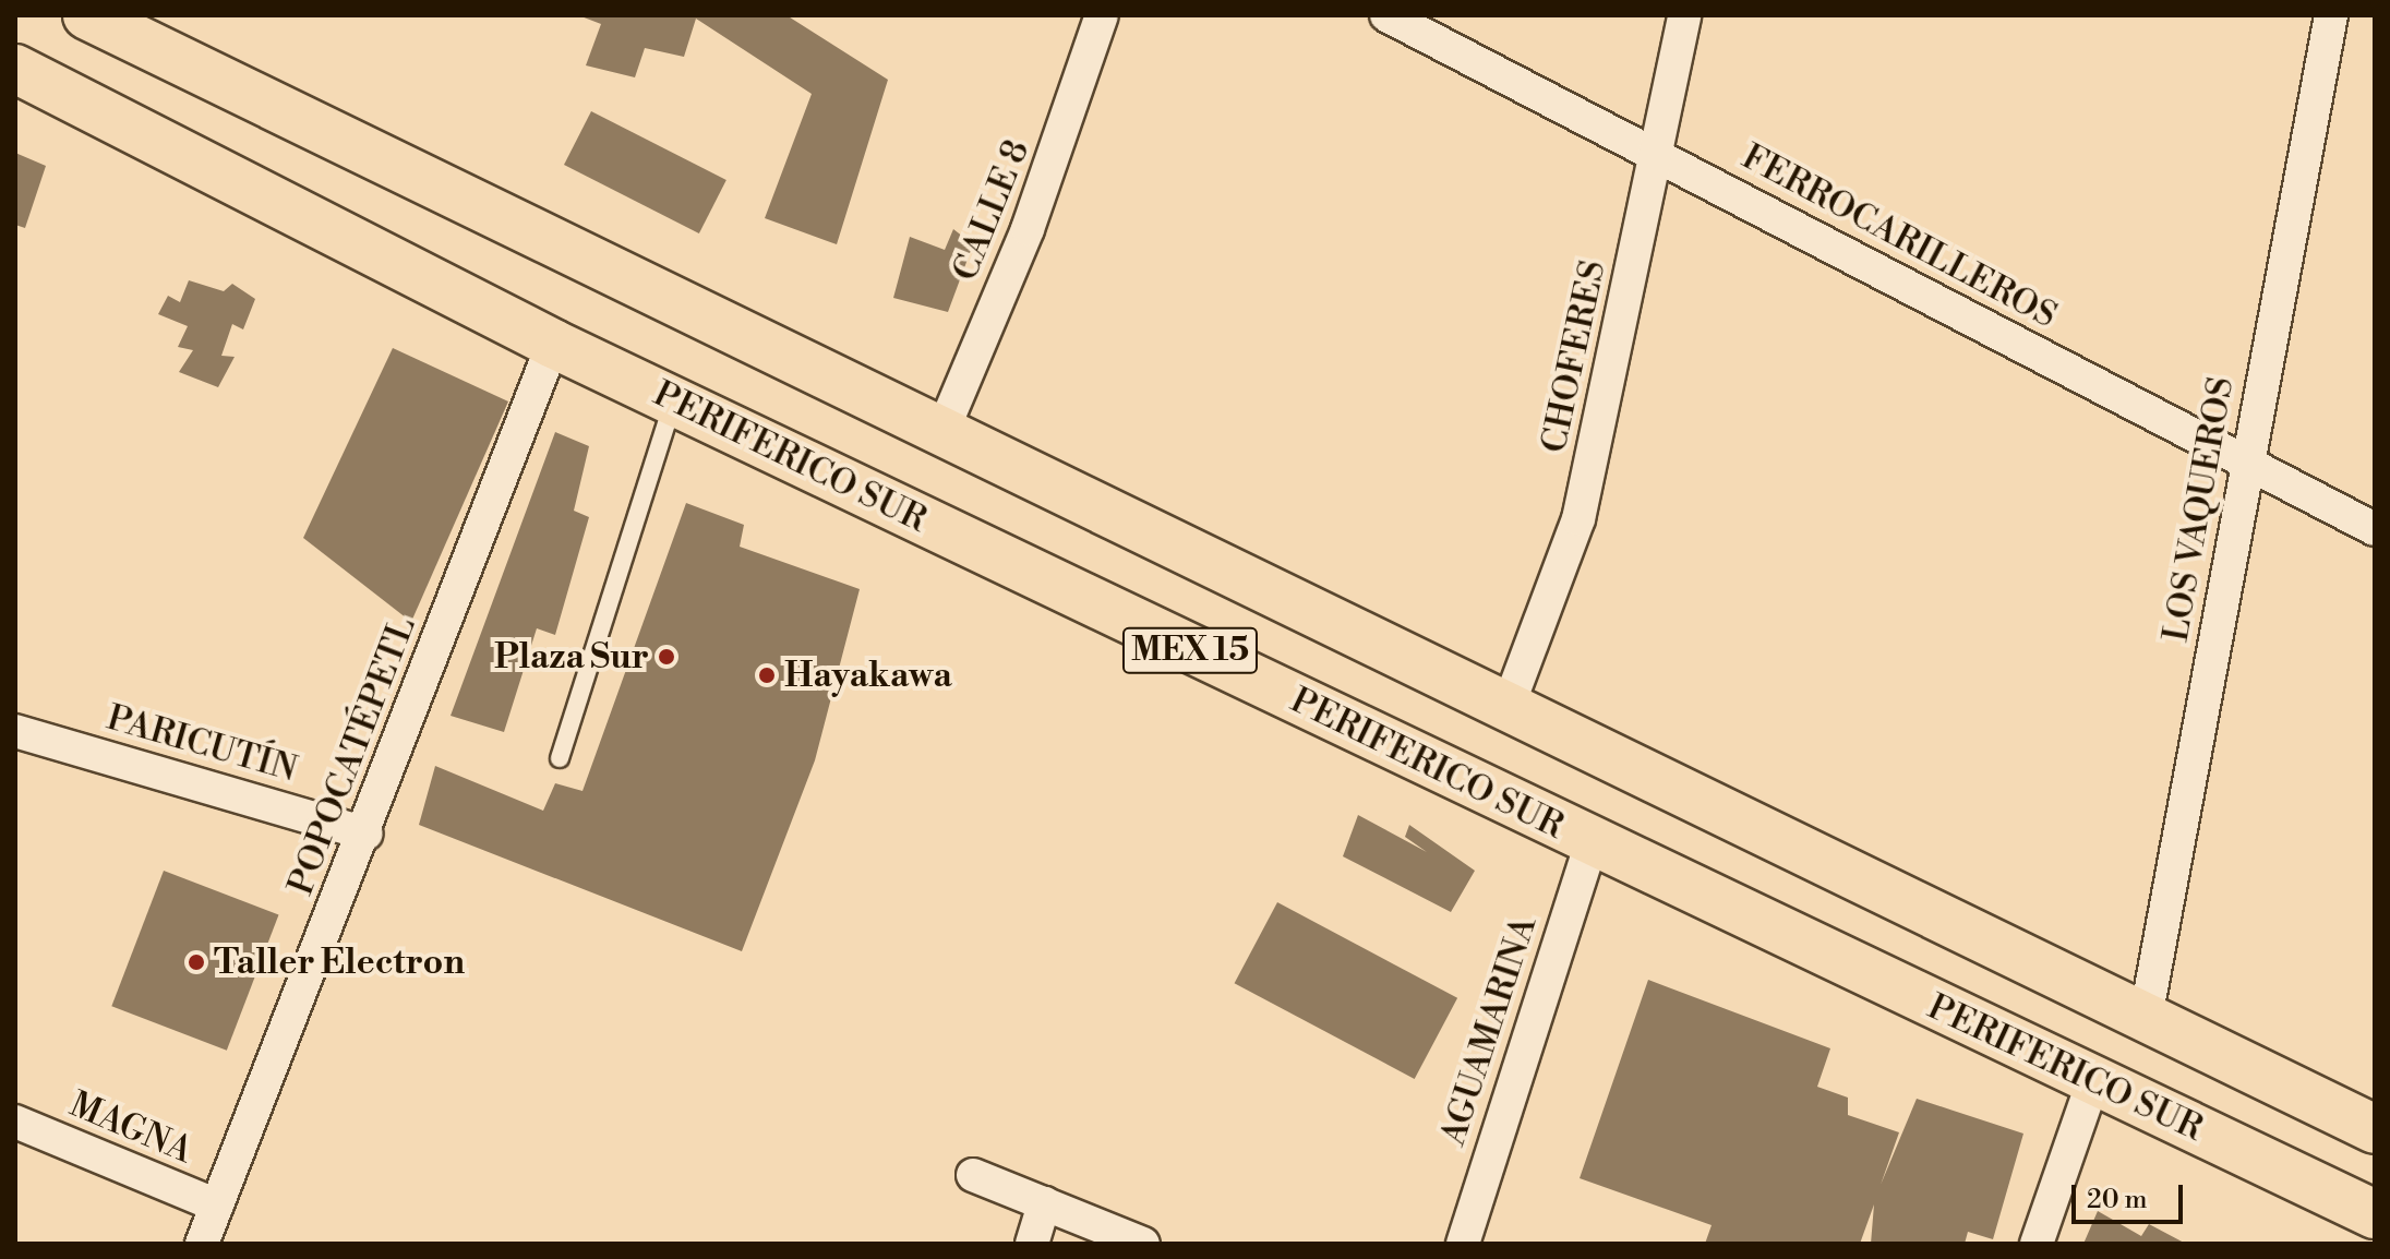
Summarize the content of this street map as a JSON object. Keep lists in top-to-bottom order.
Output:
{
  "streets": {
    "main road": ["PERIFERICO SUR", "MEX 15"],
    "street": [
      "CALLE 8",
      "FERROCARILLEROS",
      "CHOFERES",
      "LOS VAQUEROS",
      "PARICUTÍN",
      "POPOCATÉPETL",
      "AGUAMARINA",
      "MAGNA"
    ]
  },
  "crossings": [
    ["CALLE 8", "MEX 15"],
    ["FERROCARILLEROS", "CHOFERES"],
    ["FERROCARILLEROS", "LOS VAQUEROS"],
    ["CHOFERES", "MEX 15"],
    ["PERIFERICO SUR", "POPOCATÉPETL"],
    ["PERIFERICO SUR", "AGUAMARINA"],
    ["LOS VAQUEROS", "MEX 15"],
    ["PARICUTÍN", "POPOCATÉPETL"],
    ["POPOCATÉPETL", "MAGNA"]
  ],
  "places": ["Plaza Sur", "Hayakawa", "Taller Electron"],
  "scale_bar": "20 m"
}
